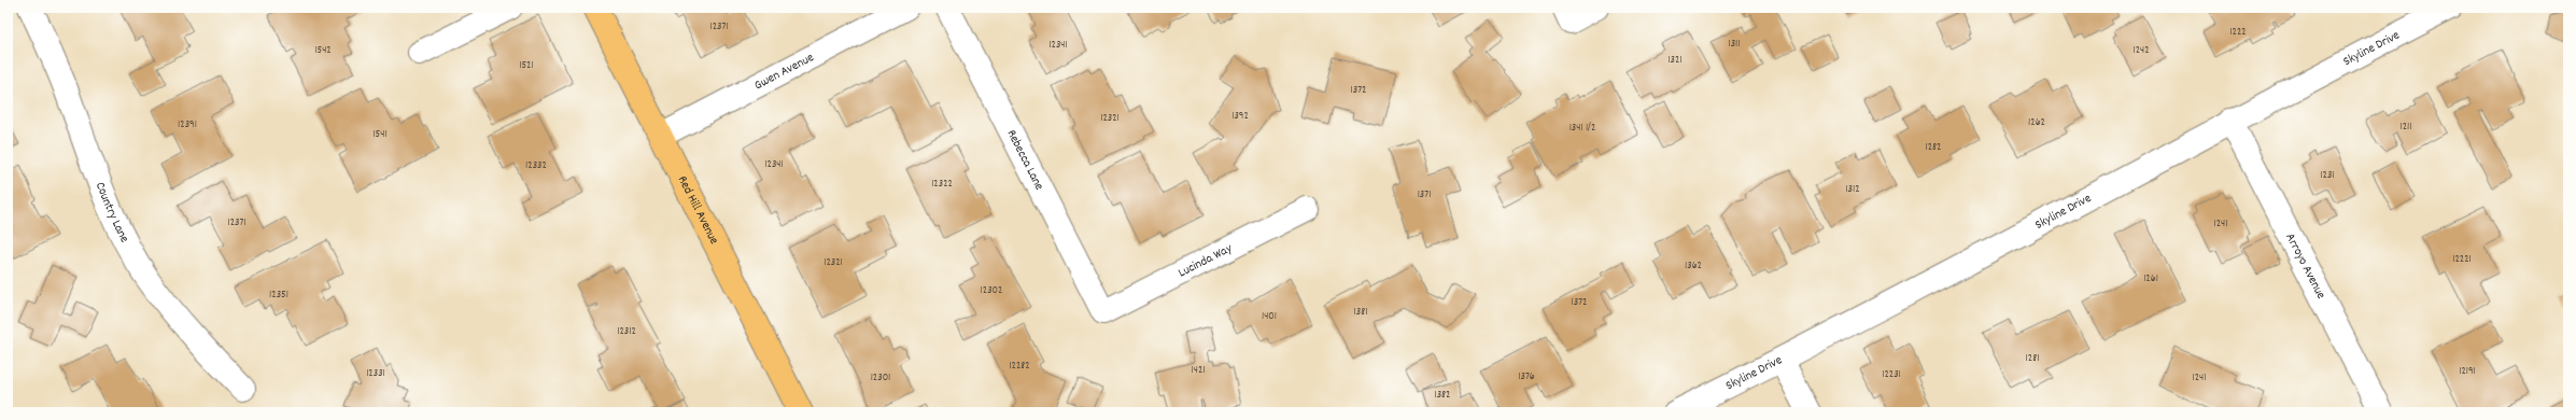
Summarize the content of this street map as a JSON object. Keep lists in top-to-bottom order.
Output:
{
  "streets": {
    "main road": ["Red Hill Avenue"],
    "street": [
      "Skyline Drive",
      "Gwen Avenue",
      "Rebecca Lane",
      "Country Lane",
      "Lucinda Way",
      "Arroyo Avenue"
    ]
  },
  "crossings": [
    ["Skyline Drive", "Arroyo Avenue"],
    ["Gwen Avenue", "Red Hill Avenue"],
    ["Rebecca Lane", "Lucinda Way"]
  ],
  "house_numbers": [
    "12371",
    "1222",
    "1311",
    "12341",
    "1542",
    "1242",
    "1321",
    "1521",
    "1372",
    "1392",
    "12321",
    "1262",
    "12391",
    "1211",
    "1341 1/2",
    "1541",
    "1282",
    "12341",
    "12332",
    "1231",
    "12322",
    "1312",
    "1371",
    "12371",
    "1241",
    "12221",
    "12321",
    "1362",
    "1261",
    "12302",
    "12351",
    "1372",
    "1381",
    "1401",
    "12312",
    "1281",
    "12282",
    "1421",
    "12191",
    "12331",
    "12231",
    "1376",
    "12301",
    "1241",
    "1382"
  ]
}
